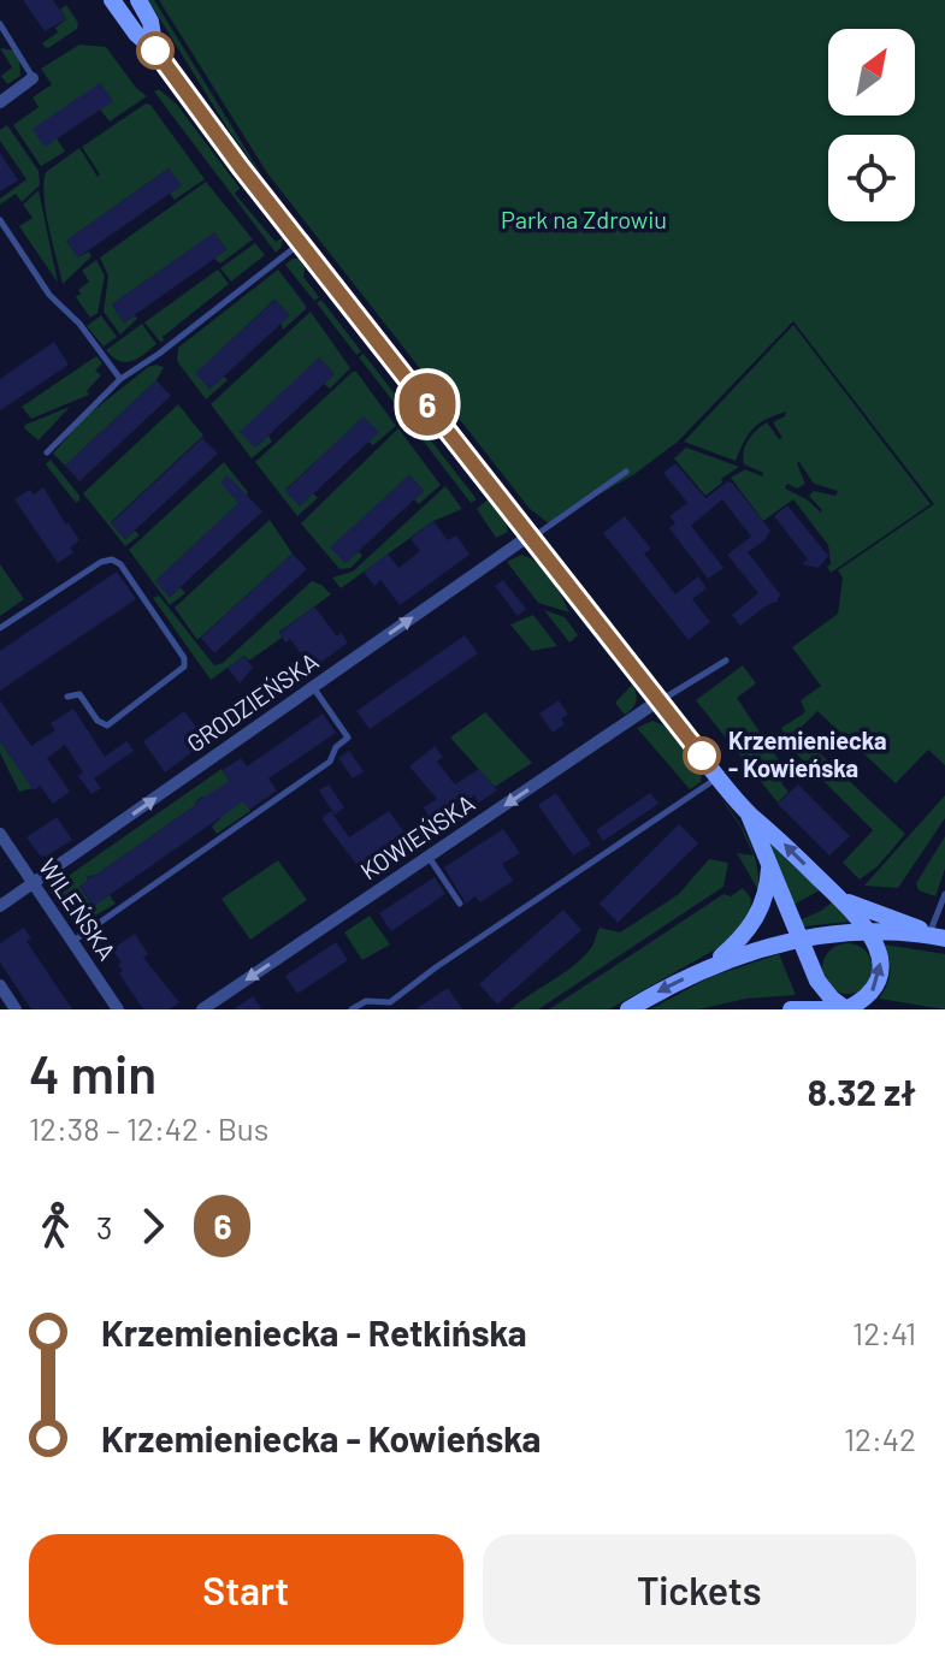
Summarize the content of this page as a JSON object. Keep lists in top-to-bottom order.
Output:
{
  "streets": {
    "street": ["GRODZIEŃSKA", "KOWIEŃSKA", "WILEŃSKA"]
  },
  "crossings": [
    ["GRODZIEŃSKA", "WILEŃSKA"]
  ],
  "one_way": ["GRODZIEŃSKA", "KOWIEŃSKA"],
  "parks": ["Park na Zdrowiu"],
  "places": ["Krzemieniecka - Kowieńska"],
  "lines": ["bus line 6"],
  "north": "top right",
  "page": {
    "on_map": "6",
    "heading": ["4 min", "12:38 – 12:42 · Bus", "8.32 zł"],
    "legs": ["3", "6"],
    "list": [
      {
        "name": "Krzemieniecka - Retkińska",
        "value": "12:41"
      },
      {
        "name": "Krzemieniecka - Kowieńska",
        "value": "12:42"
      }
    ],
    "buttons": ["Start", "Tickets"]
  }
}
